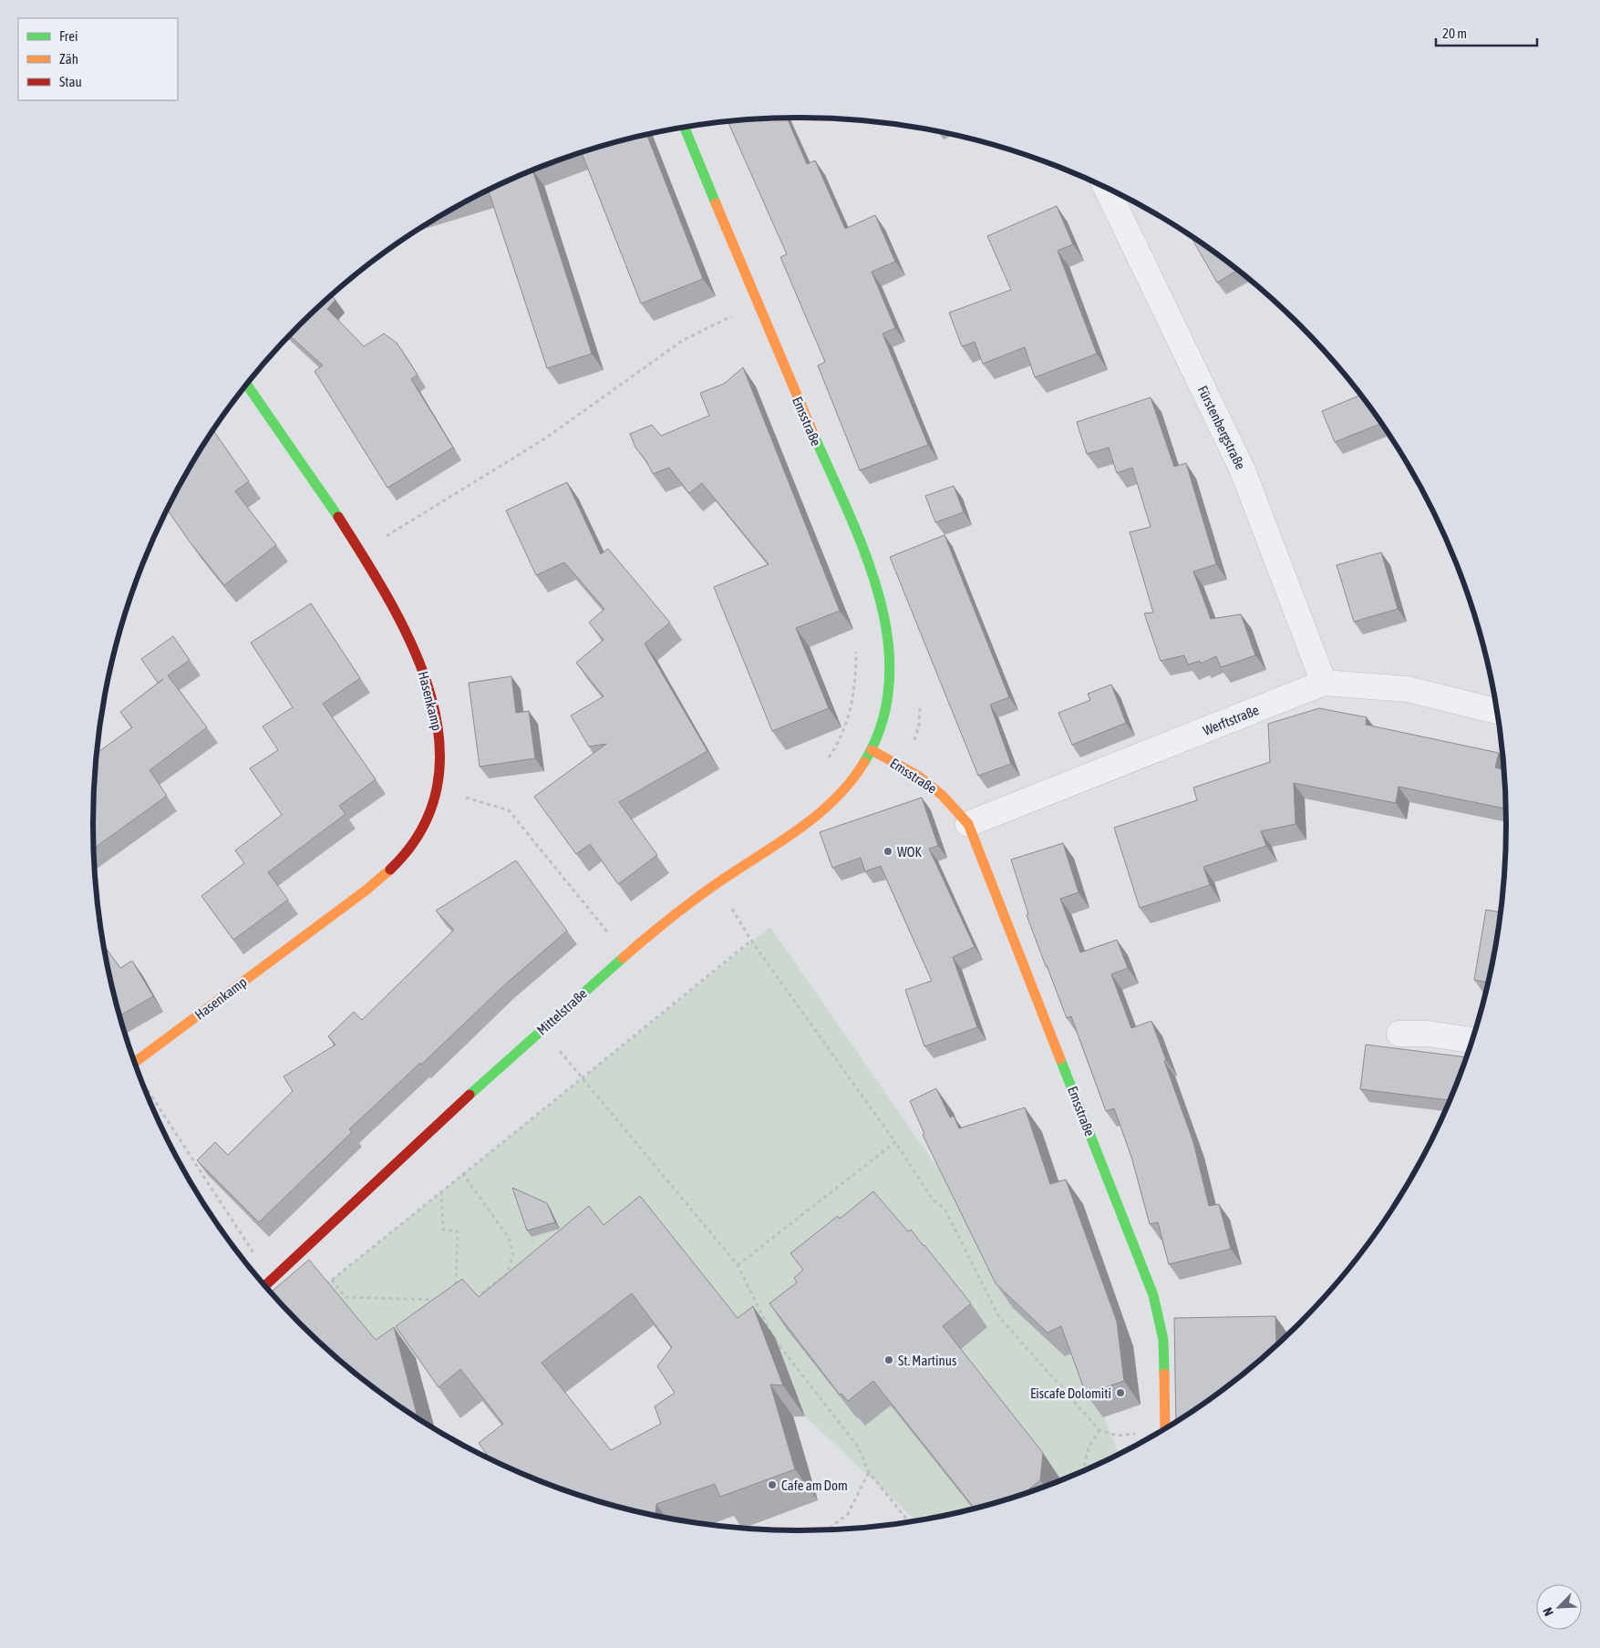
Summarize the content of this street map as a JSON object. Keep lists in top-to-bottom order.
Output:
{
  "streets": {
    "street": [
      "Emsstraße",
      "Fürstenbergstraße",
      "Hasenkamp",
      "Werftstraße",
      "Mittelstraße"
    ]
  },
  "crossings": [
    ["Emsstraße", "Werftstraße"],
    ["Emsstraße", "Mittelstraße"],
    ["Fürstenbergstraße", "Werftstraße"]
  ],
  "places": [
    "WOK",
    "St. Martinus",
    "Eiscafe Dolomiti",
    "Cafe am Dom"
  ],
  "legend": ["Frei", "Zäh", "Stau"],
  "scale_bar": "20 m",
  "north": "bottom left"
}
